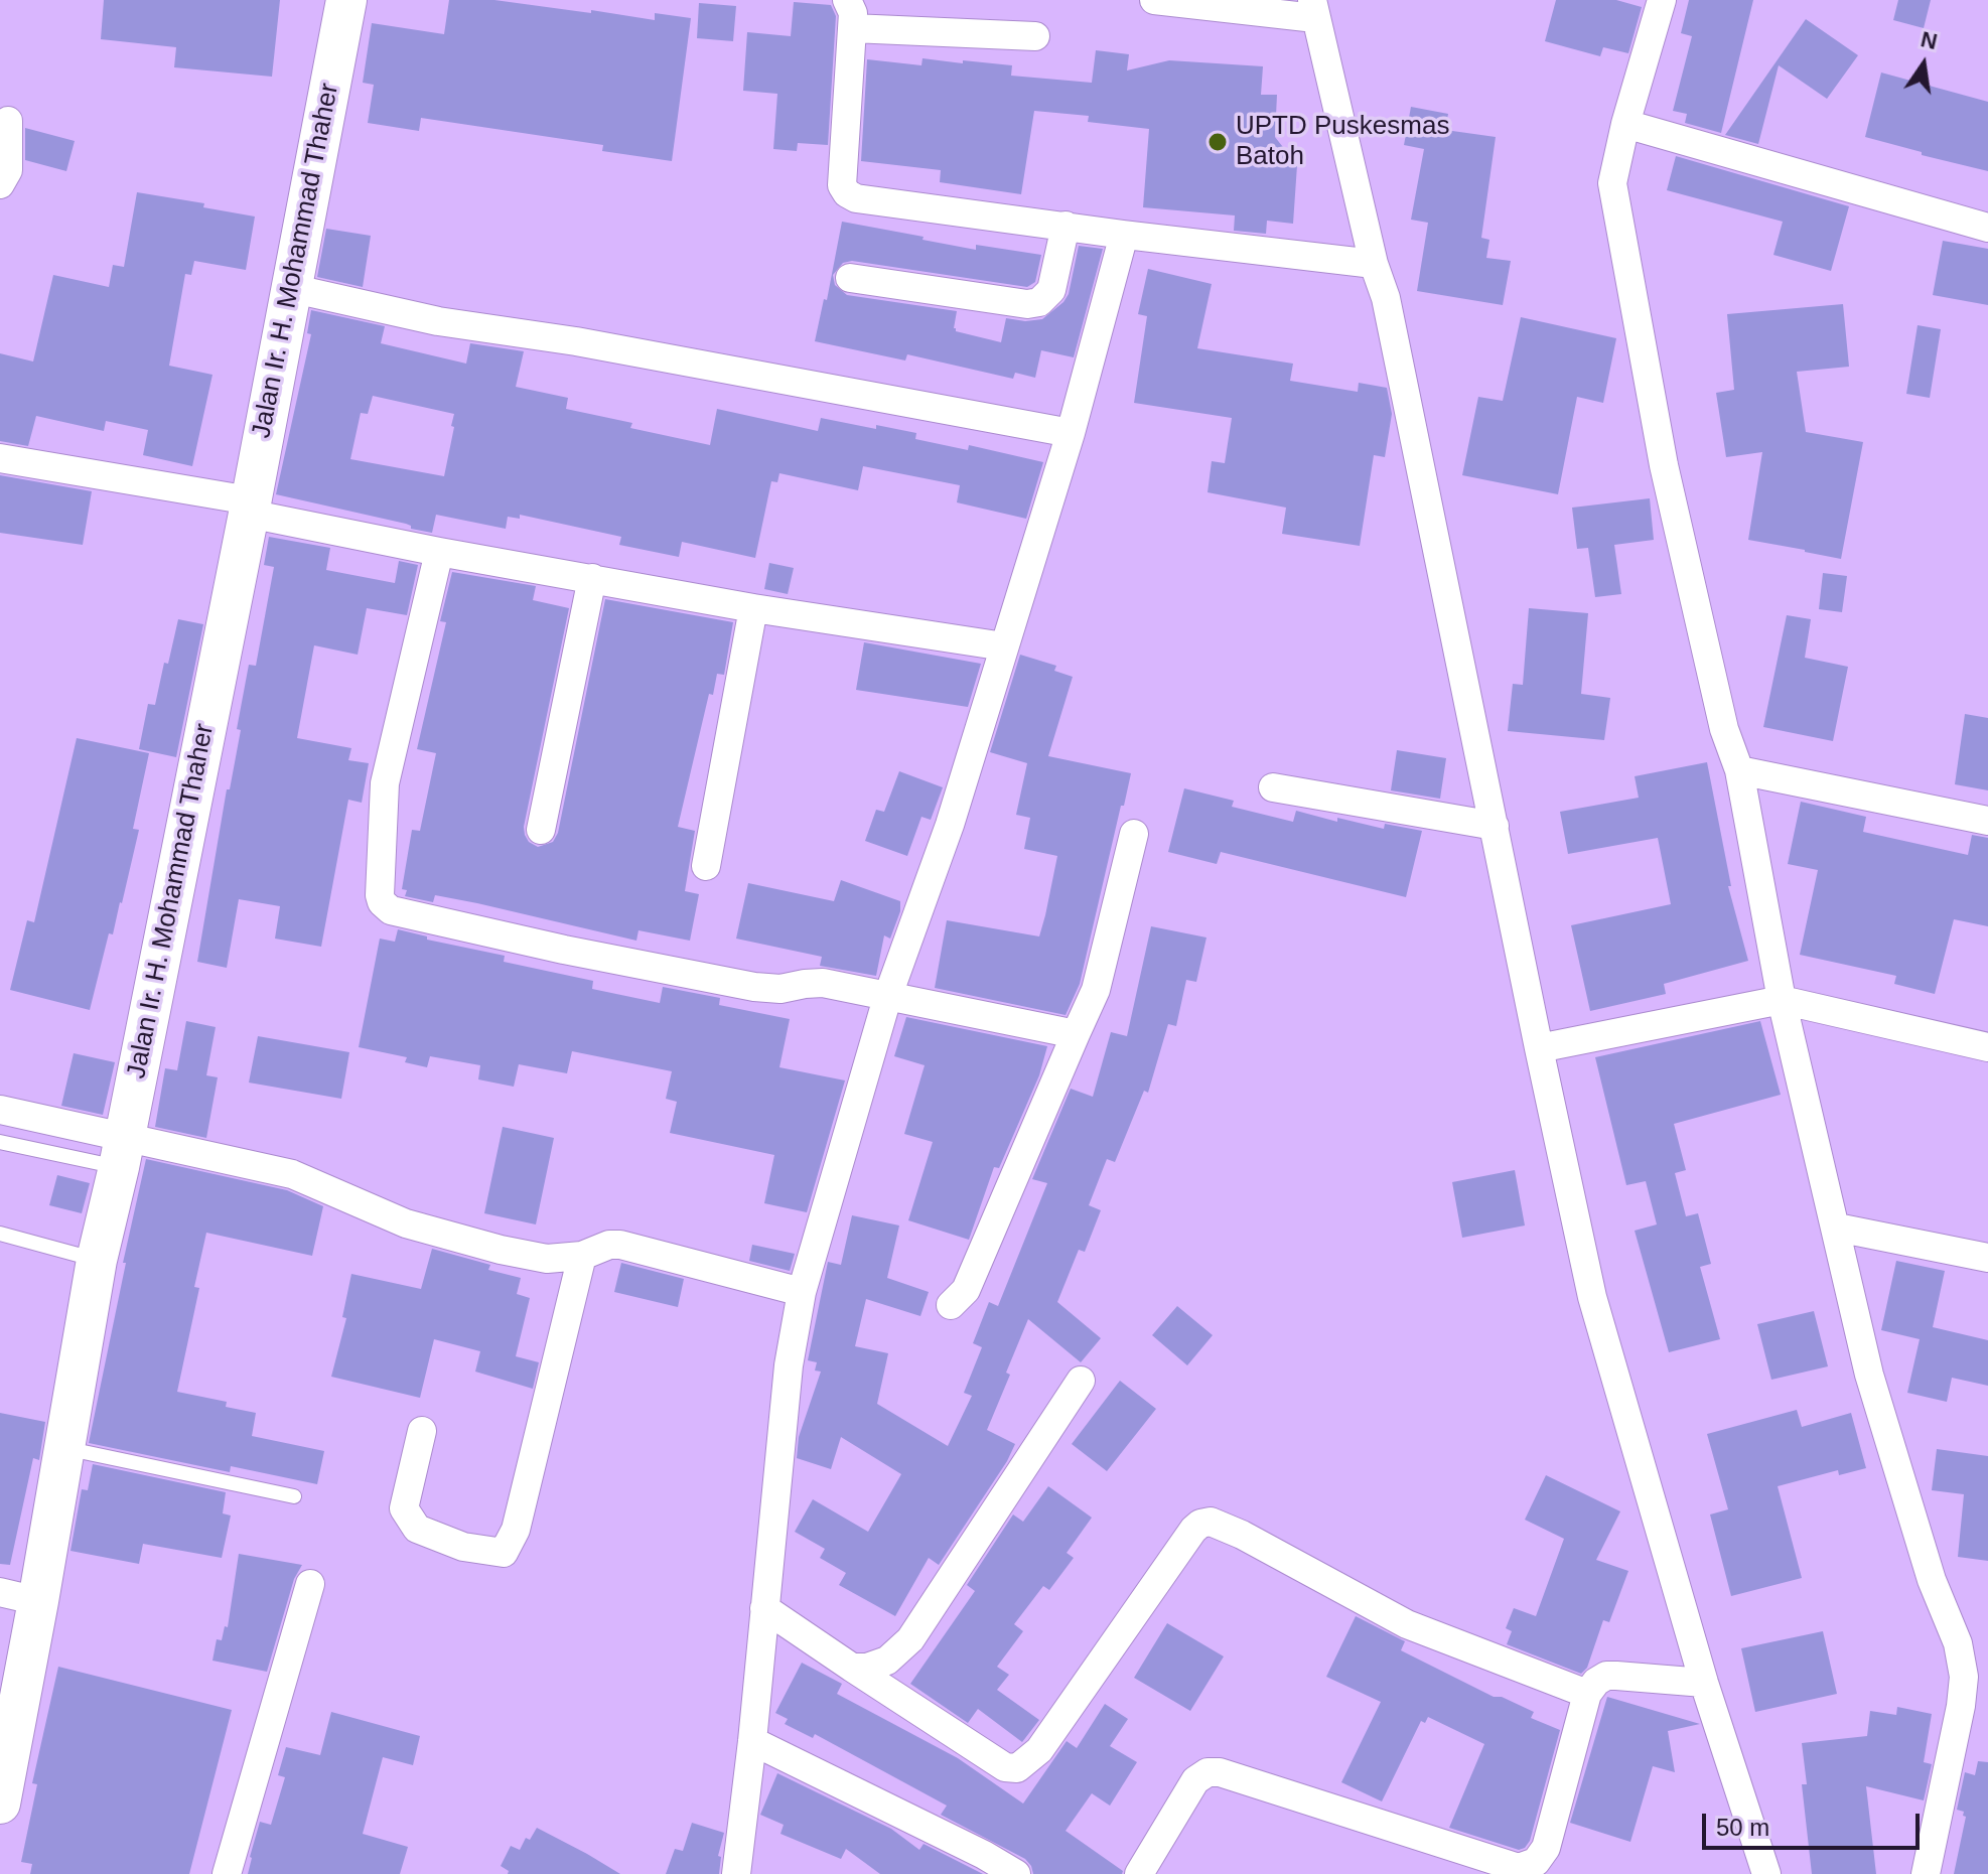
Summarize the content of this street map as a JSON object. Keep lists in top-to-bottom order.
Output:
{
  "streets": {
    "main road": ["Jalan Ir. H. Mohammad Thaher"]
  },
  "places": ["UPTD Puskesmas Batoh"],
  "scale_bar": "50 m",
  "north": "top"
}
